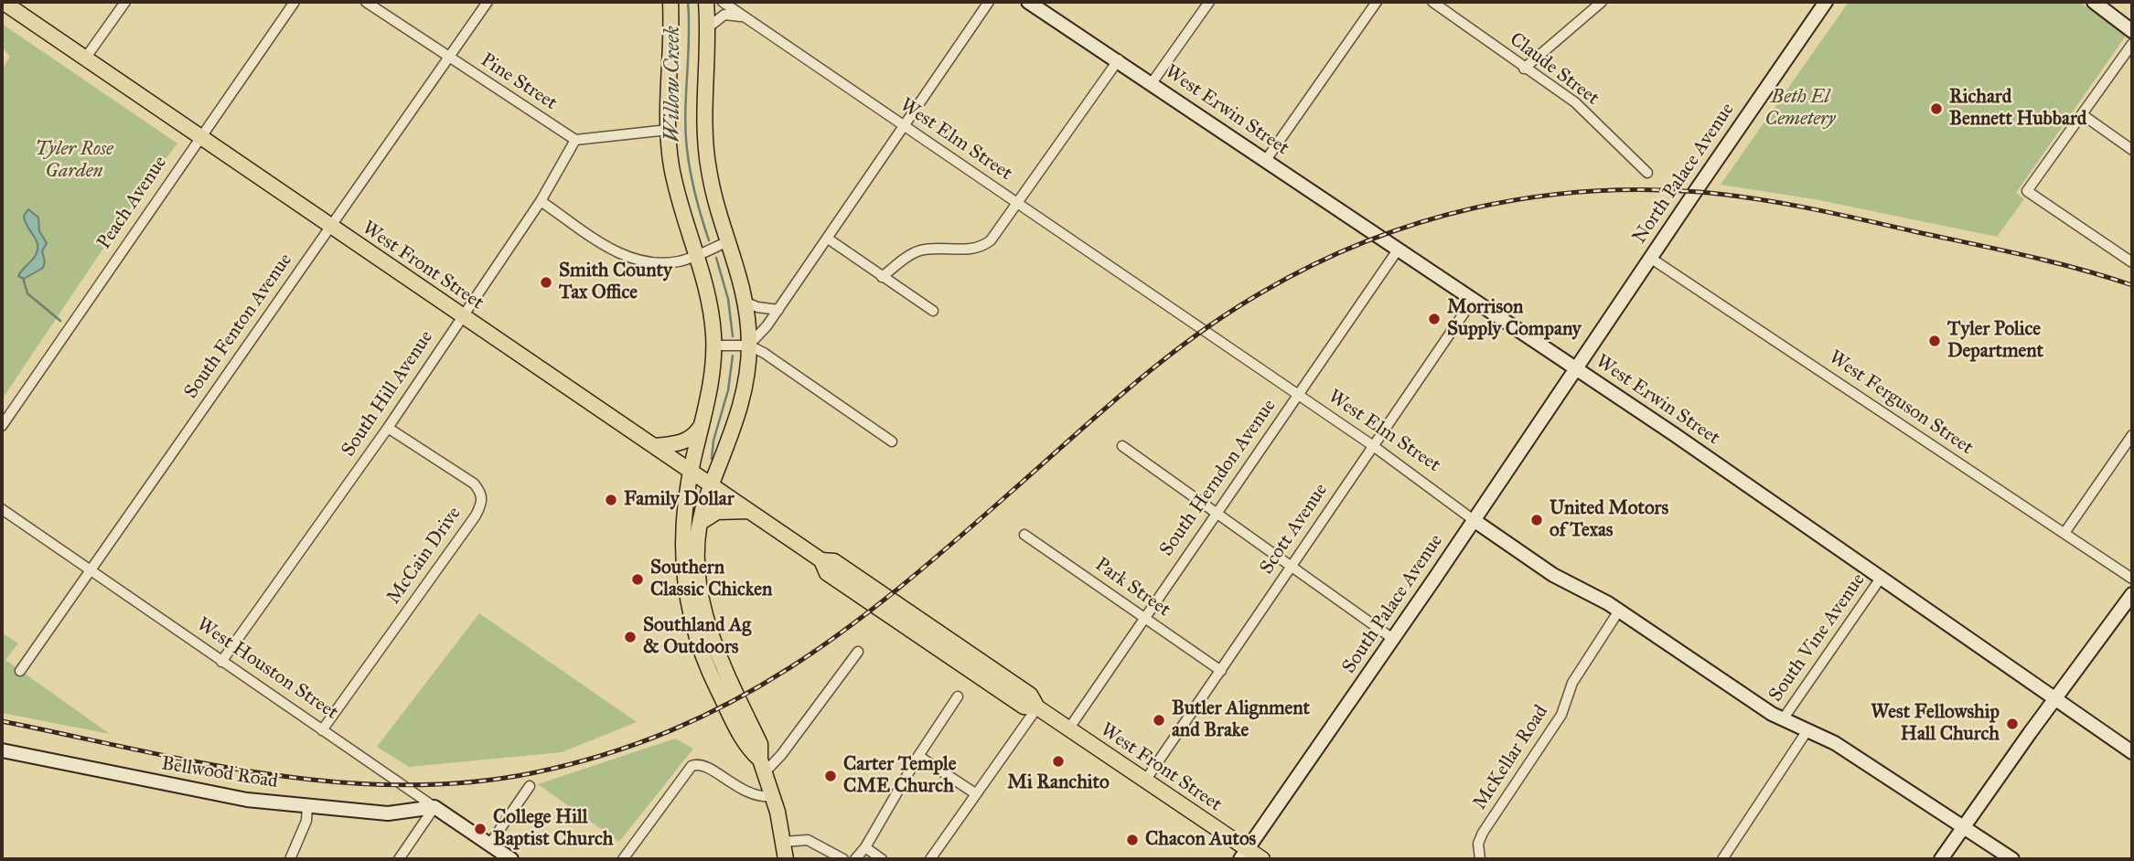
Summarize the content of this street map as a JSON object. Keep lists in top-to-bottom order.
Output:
{
  "streets": {
    "main road": [
      "West Erwin Street",
      "West Elm Street",
      "North Palace Avenue",
      "West Front Street",
      "South Palace Avenue",
      "West Houston Street",
      "Bellwood Road"
    ],
    "street": [
      "Claude Street",
      "Pine Street",
      "Peach Avenue",
      "South Fenton Avenue",
      "South Hill Avenue",
      "West Ferguson Street",
      "South Herndon Avenue",
      "Scott Avenue",
      "McCain Drive",
      "Park Street",
      "South Vine Avenue",
      "McKellar Road"
    ]
  },
  "crossings": [
    ["Pine Street", "South Fenton Avenue"],
    ["Pine Street", "South Hill Avenue"],
    ["West Erwin Street", "North Palace Avenue"],
    ["West Erwin Street", "South Herndon Avenue"],
    ["West Erwin Street", "Scott Avenue"],
    ["West Erwin Street", "South Palace Avenue"],
    ["West Erwin Street", "South Vine Avenue"],
    ["West Elm Street", "South Herndon Avenue"],
    ["West Elm Street", "Scott Avenue"],
    ["West Elm Street", "South Palace Avenue"],
    ["West Elm Street", "South Vine Avenue"],
    ["West Elm Street", "McKellar Road"],
    ["North Palace Avenue", "West Ferguson Street"],
    ["North Palace Avenue", "South Palace Avenue"],
    ["Peach Avenue", "West Front Street"],
    ["West Front Street", "South Fenton Avenue"],
    ["West Front Street", "South Hill Avenue"],
    ["West Front Street", "South Herndon Avenue"],
    ["West Front Street", "Scott Avenue"],
    ["West Front Street", "South Palace Avenue"],
    ["South Fenton Avenue", "West Houston Street"],
    ["South Hill Avenue", "McCain Drive"],
    ["South Hill Avenue", "West Houston Street"],
    ["South Herndon Avenue", "Park Street"],
    ["Scott Avenue", "Park Street"],
    ["McCain Drive", "West Houston Street"],
    ["West Houston Street", "Bellwood Road"]
  ],
  "water": ["Willow Creek"],
  "parks": ["Beth El Cemetery", "Tyler Rose Garden"],
  "places": [
    "Richard Bennett Hubbard",
    "Smith County Tax Office",
    "Morrison Supply Company",
    "Tyler Police Department",
    "Family Dollar",
    "United Motors of Texas",
    "Southern Classic Chicken",
    "Southland Ag & Outdoors",
    "Butler Alignment and Brake",
    "West Fellowship Hall Church",
    "Mi Ranchito",
    "Carter Temple CME Church",
    "College Hill Baptist Church",
    "Chacon Autos"
  ]
}
